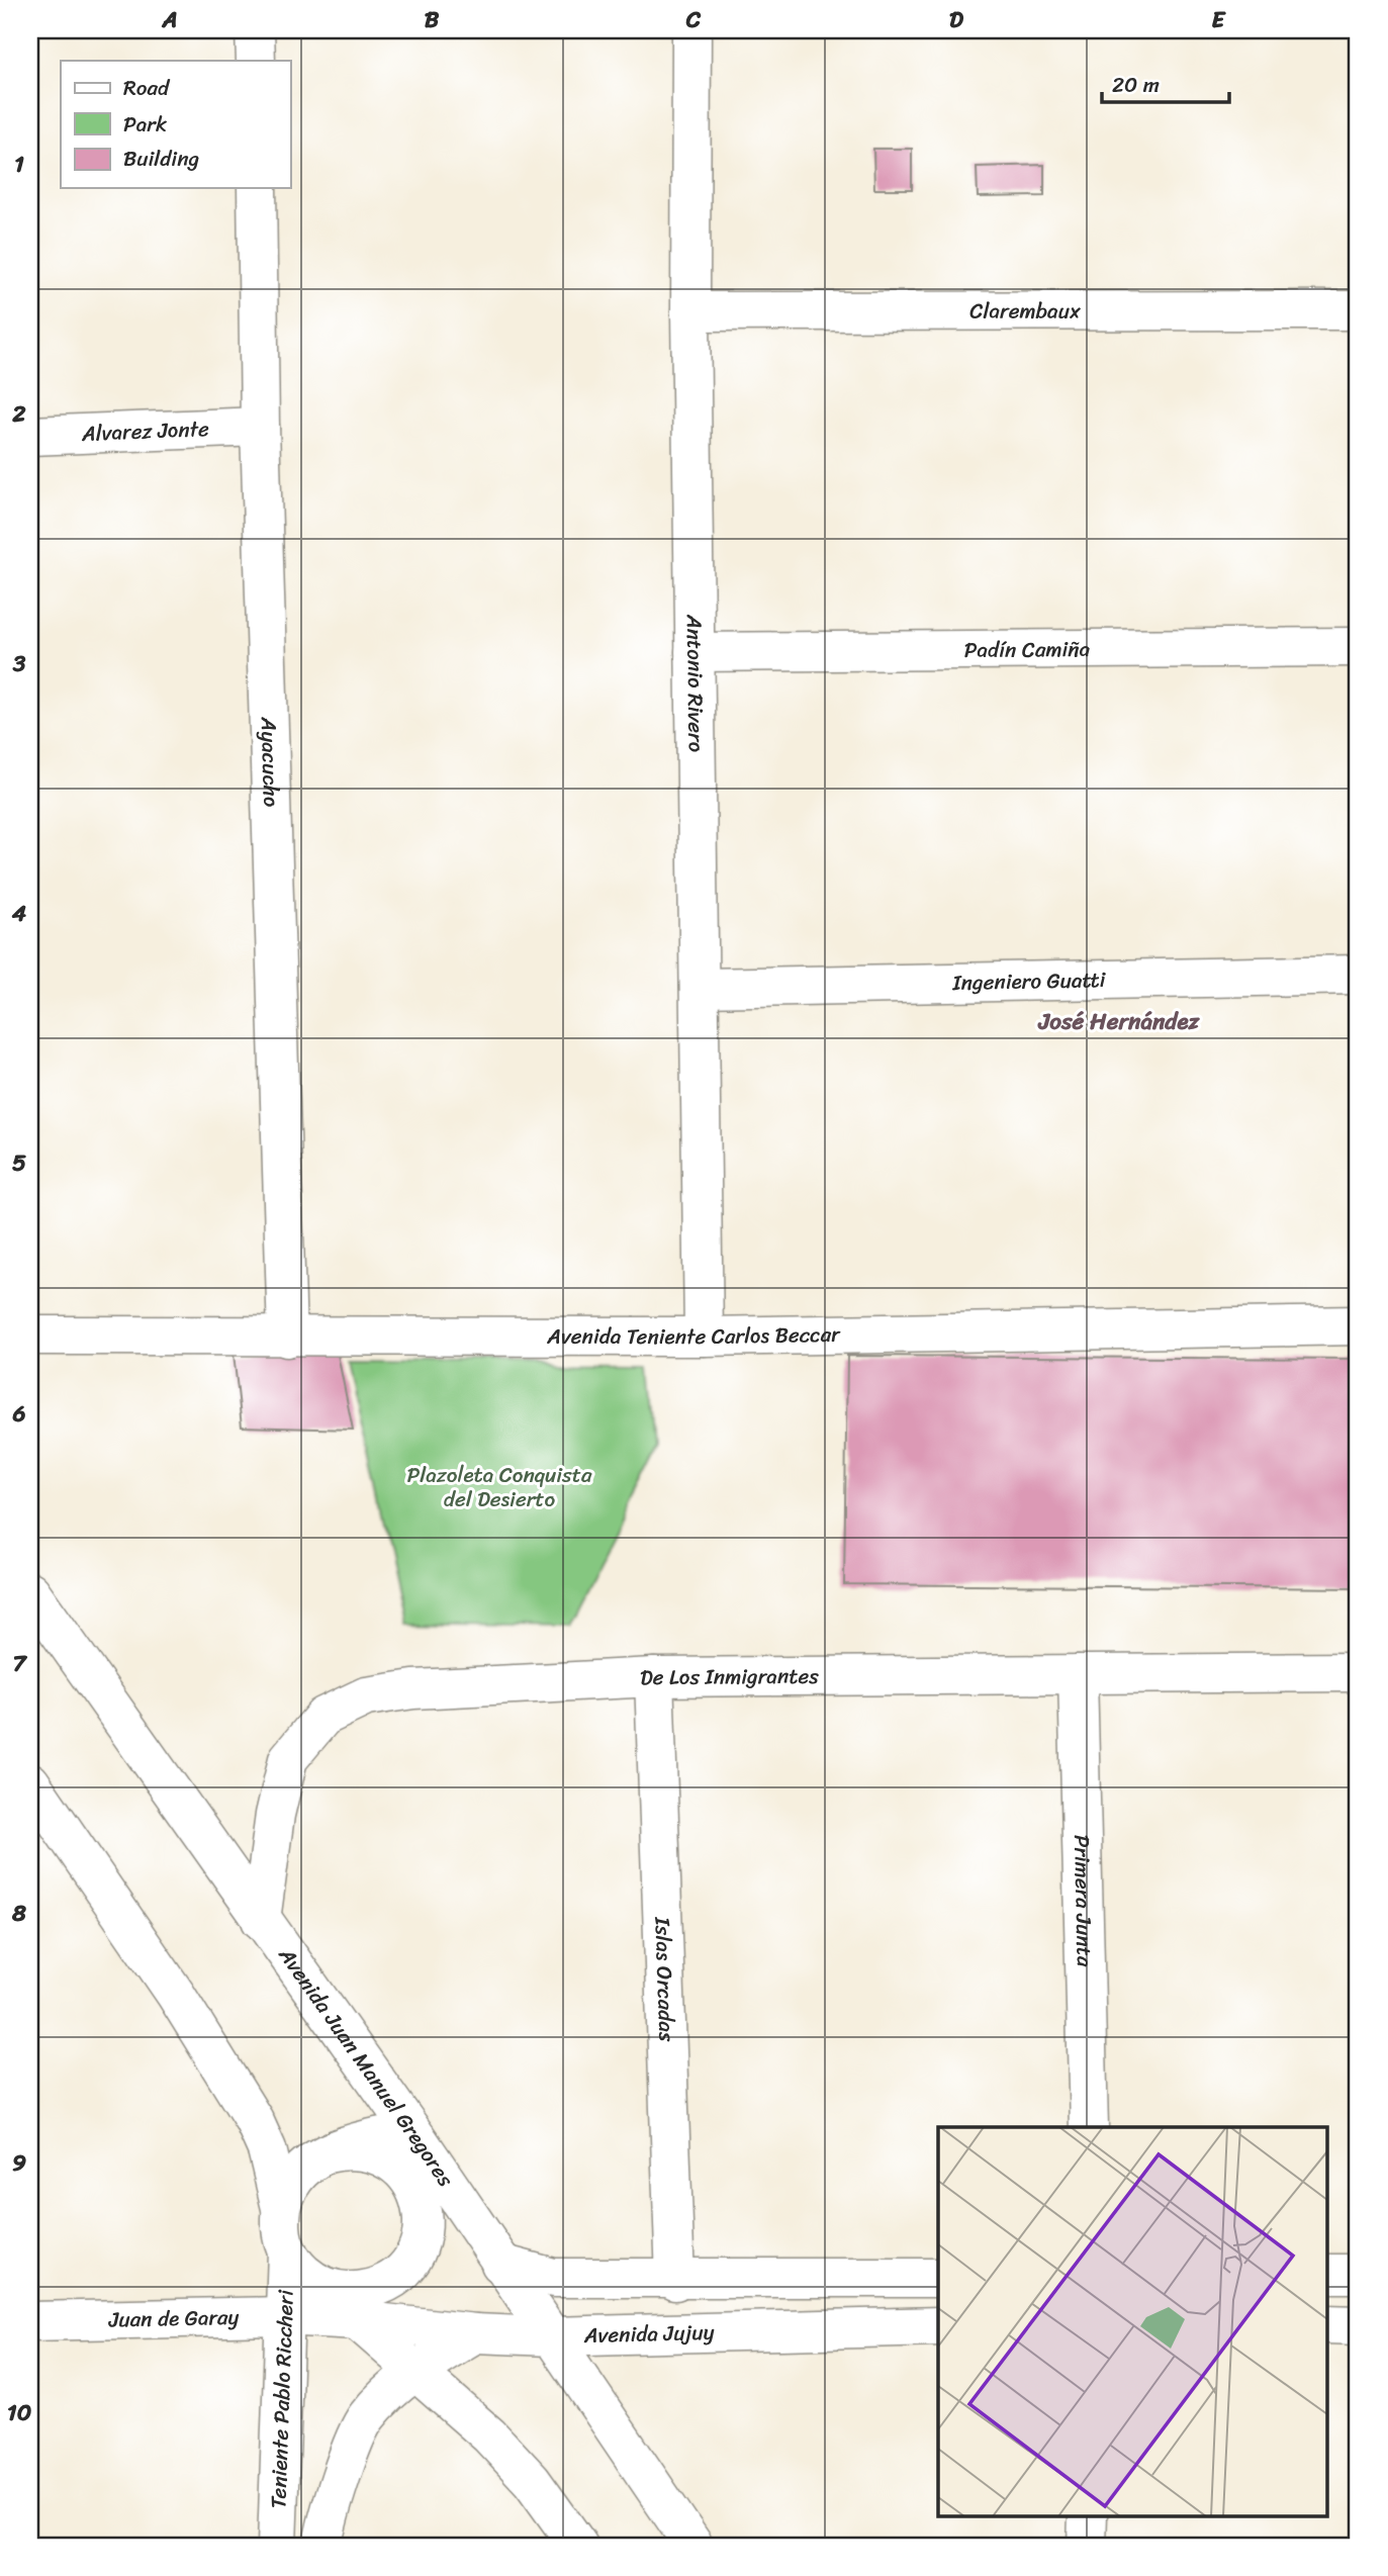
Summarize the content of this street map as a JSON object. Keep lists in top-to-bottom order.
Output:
{
  "streets": {
    "street": [
      "Clarembaux",
      "Alvarez Jonte",
      "Padín Camiña",
      "Antonio Rivero",
      "Ayacucho",
      "Ingeniero Guatti",
      "Avenida Teniente Carlos Beccar",
      "De Los Inmigrantes",
      "Primera Junta",
      "Islas Orcadas",
      "Avenida Juan Manuel Gregores",
      "Juan de Garay",
      "Avenida Jujuy",
      "Teniente Pablo Riccheri"
    ]
  },
  "crossings": [
    ["Clarembaux", "Antonio Rivero"],
    ["Alvarez Jonte", "Ayacucho"],
    ["Padín Camiña", "Antonio Rivero"],
    ["Antonio Rivero", "Ingeniero Guatti"],
    ["Antonio Rivero", "Avenida Teniente Carlos Beccar"],
    ["Ayacucho", "Avenida Teniente Carlos Beccar"],
    ["De Los Inmigrantes", "Primera Junta"],
    ["De Los Inmigrantes", "Islas Orcadas"],
    ["De Los Inmigrantes", "Avenida Juan Manuel Gregores"],
    ["Avenida Juan Manuel Gregores", "Avenida Jujuy"],
    ["Juan de Garay", "Teniente Pablo Riccheri"]
  ],
  "districts": ["José Hernández"],
  "parks": ["Plazoleta Conquista del Desierto"],
  "legend": ["Road", "Park", "Building"],
  "scale_bar": "20 m",
  "grid": {
    "columns": [
      "A",
      "B",
      "C",
      "D",
      "E"
    ],
    "rows": [
      "1",
      "2",
      "3",
      "4",
      "5",
      "6",
      "7",
      "8",
      "9",
      "10"
    ]
  }
}
